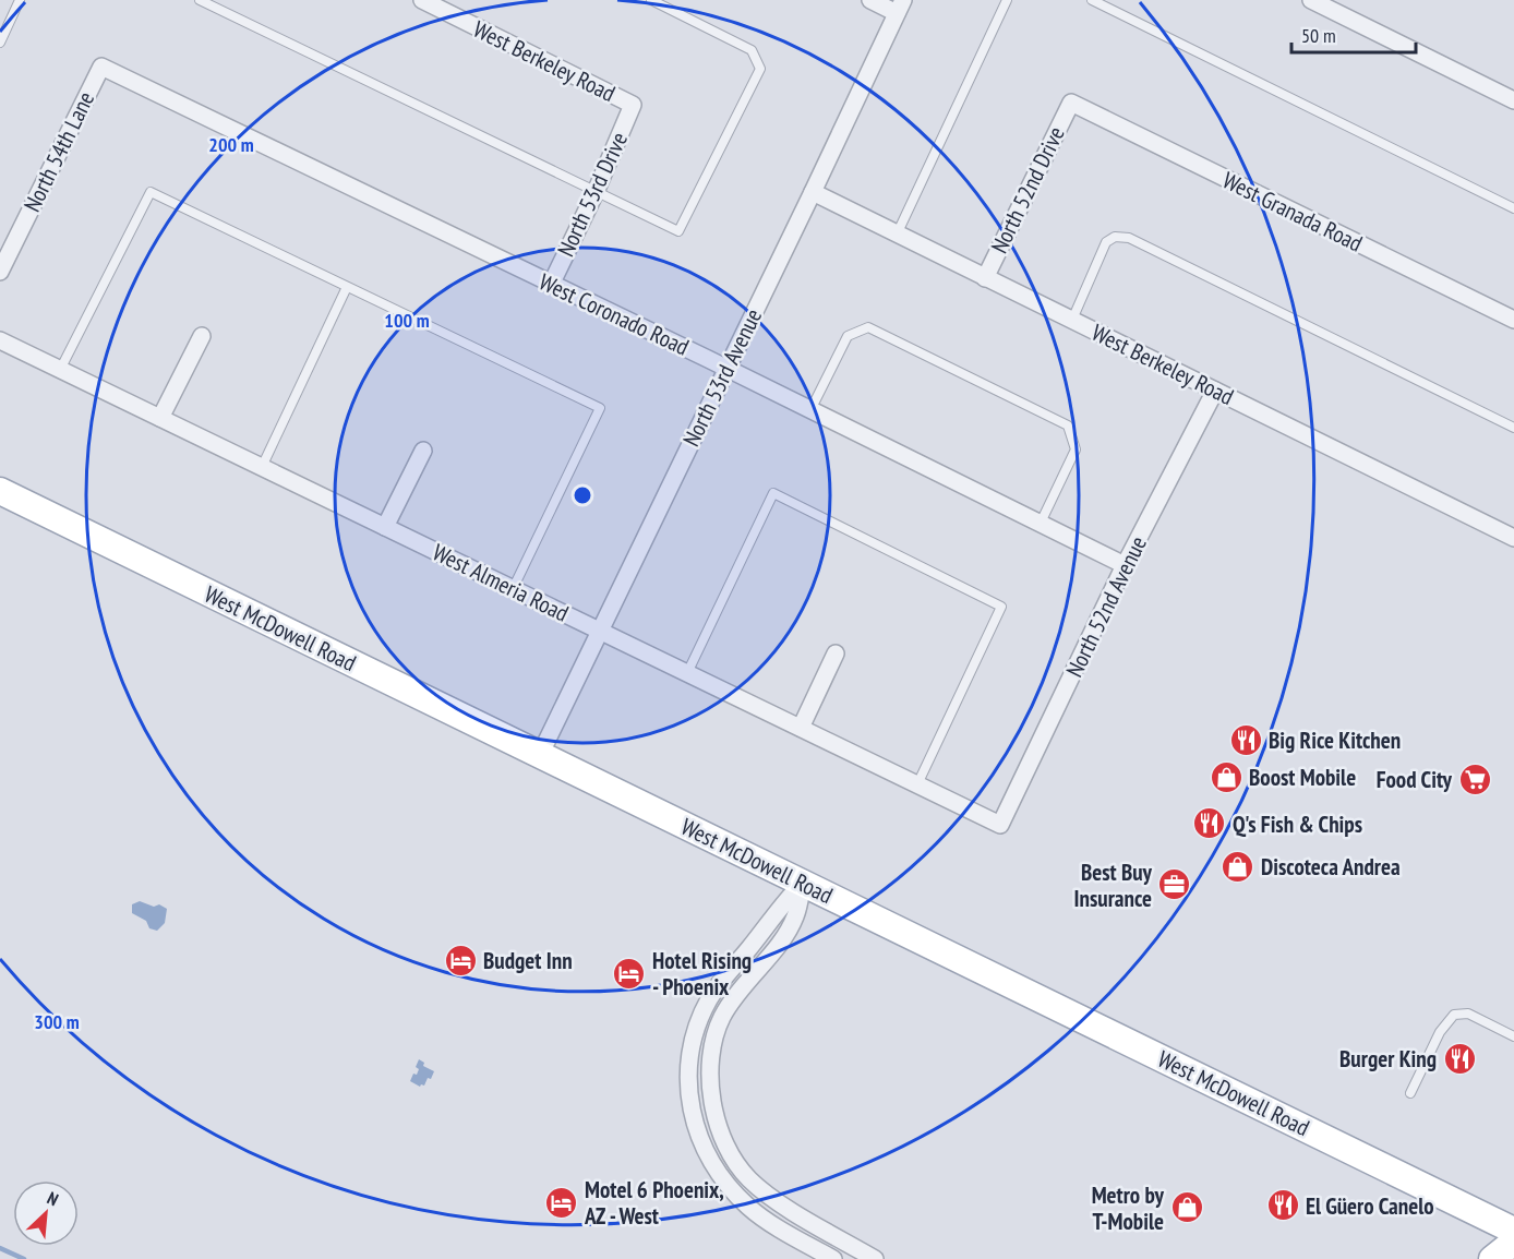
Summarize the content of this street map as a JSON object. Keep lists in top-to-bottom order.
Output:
{
  "streets": {
    "main road": ["West McDowell Road"],
    "street": [
      "West Berkeley Road",
      "North 54th Lane",
      "North 52nd Drive",
      "North 53rd Drive",
      "West Granada Road",
      "West Coronado Road",
      "North 53rd Avenue",
      "West Almeria Road",
      "North 52nd Avenue"
    ]
  },
  "crossings": [
    ["West Berkeley Road", "North 52nd Drive"],
    ["West Berkeley Road", "North 53rd Drive"],
    ["West Berkeley Road", "North 53rd Avenue"],
    ["West Berkeley Road", "North 52nd Avenue"],
    ["North 54th Lane", "West Coronado Road"],
    ["North 52nd Drive", "West Granada Road"],
    ["North 53rd Drive", "West Coronado Road"],
    ["West Coronado Road", "North 53rd Avenue"],
    ["West Coronado Road", "North 52nd Avenue"],
    ["North 53rd Avenue", "West Almeria Road"],
    ["North 53rd Avenue", "West McDowell Road"],
    ["West Almeria Road", "North 52nd Avenue"]
  ],
  "places": {
    "restaurant": [
      "Big Rice Kitchen",
      "Q's Fish & Chips",
      "Burger King",
      "El Güero Canelo"
    ],
    "shop": ["Boost Mobile", "Discoteca Andrea", "Metro by T-Mobile"],
    "supermarket": ["Food City"],
    "office": ["Best Buy Insurance"],
    "hotel": ["Budget Inn", "Hotel Rising - Phoenix", "Motel 6 Phoenix, AZ - West"]
  },
  "scale_bar": "50 m",
  "north": "top right",
  "rings": ["200 m", "100 m", "300 m"]
}
